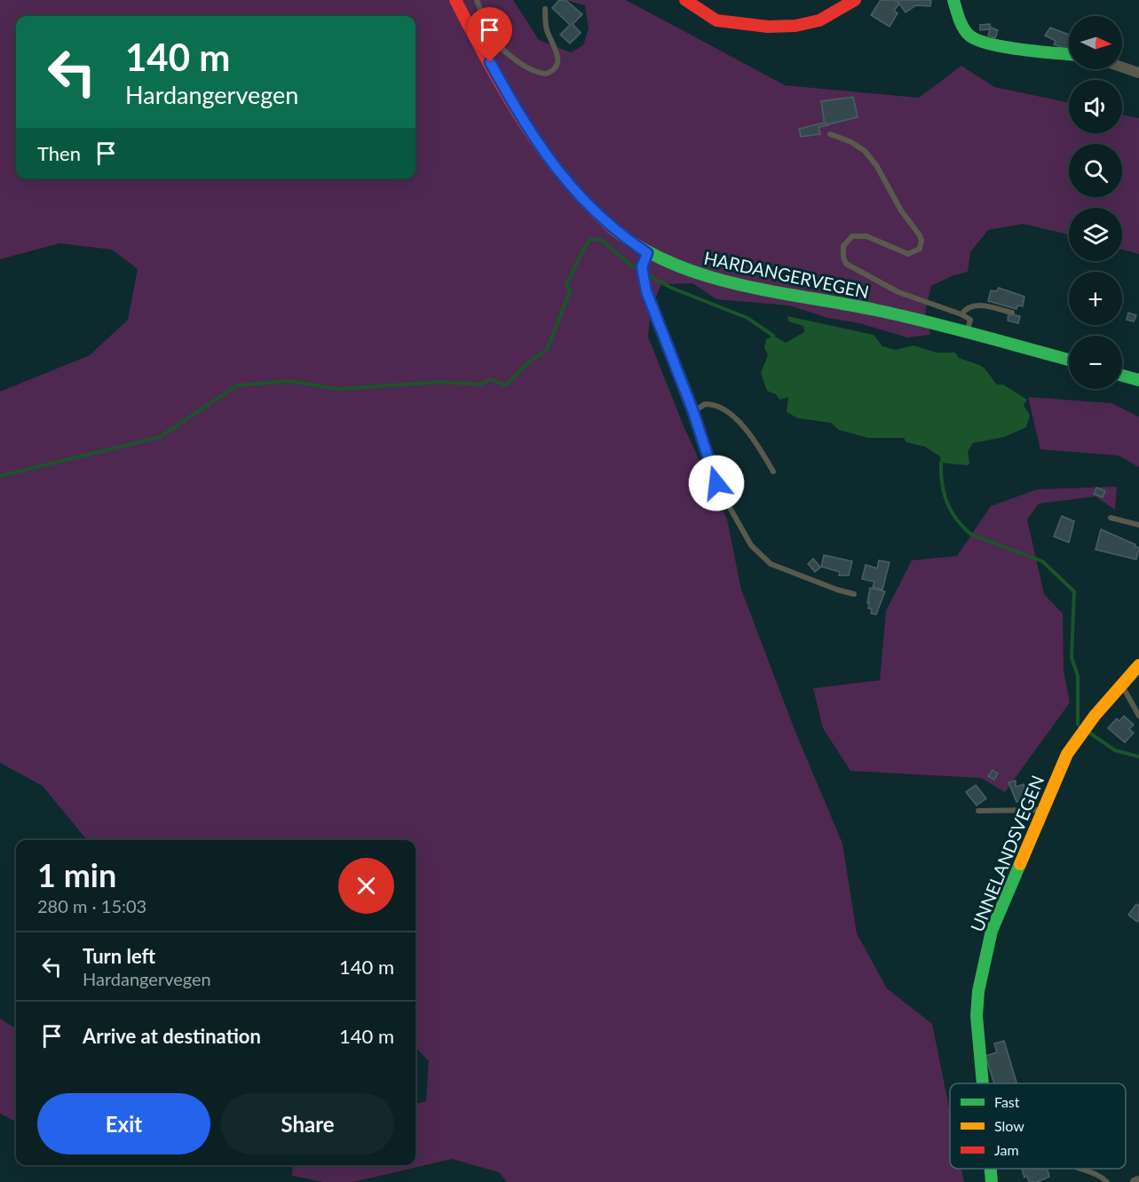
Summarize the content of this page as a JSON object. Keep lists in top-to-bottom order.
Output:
{
  "streets": {
    "main road": ["HARDANGERVEGEN", "UNNELANDSVEGEN"]
  },
  "legend": ["Fast", "Slow", "Jam"],
  "north": "right",
  "page": {
    "map_buttons": ["+", "−"],
    "turn": ["140 m", "Hardangervegen"],
    "then": "Then",
    "heading": ["1 min", "280 m · 15:03"],
    "list": [
      {
        "name": "Turn left",
        "note": "Hardangervegen",
        "value": "140 m"
      },
      {
        "name": "Arrive at destination",
        "value": "140 m"
      }
    ],
    "buttons": ["Exit", "Share"]
  }
}
